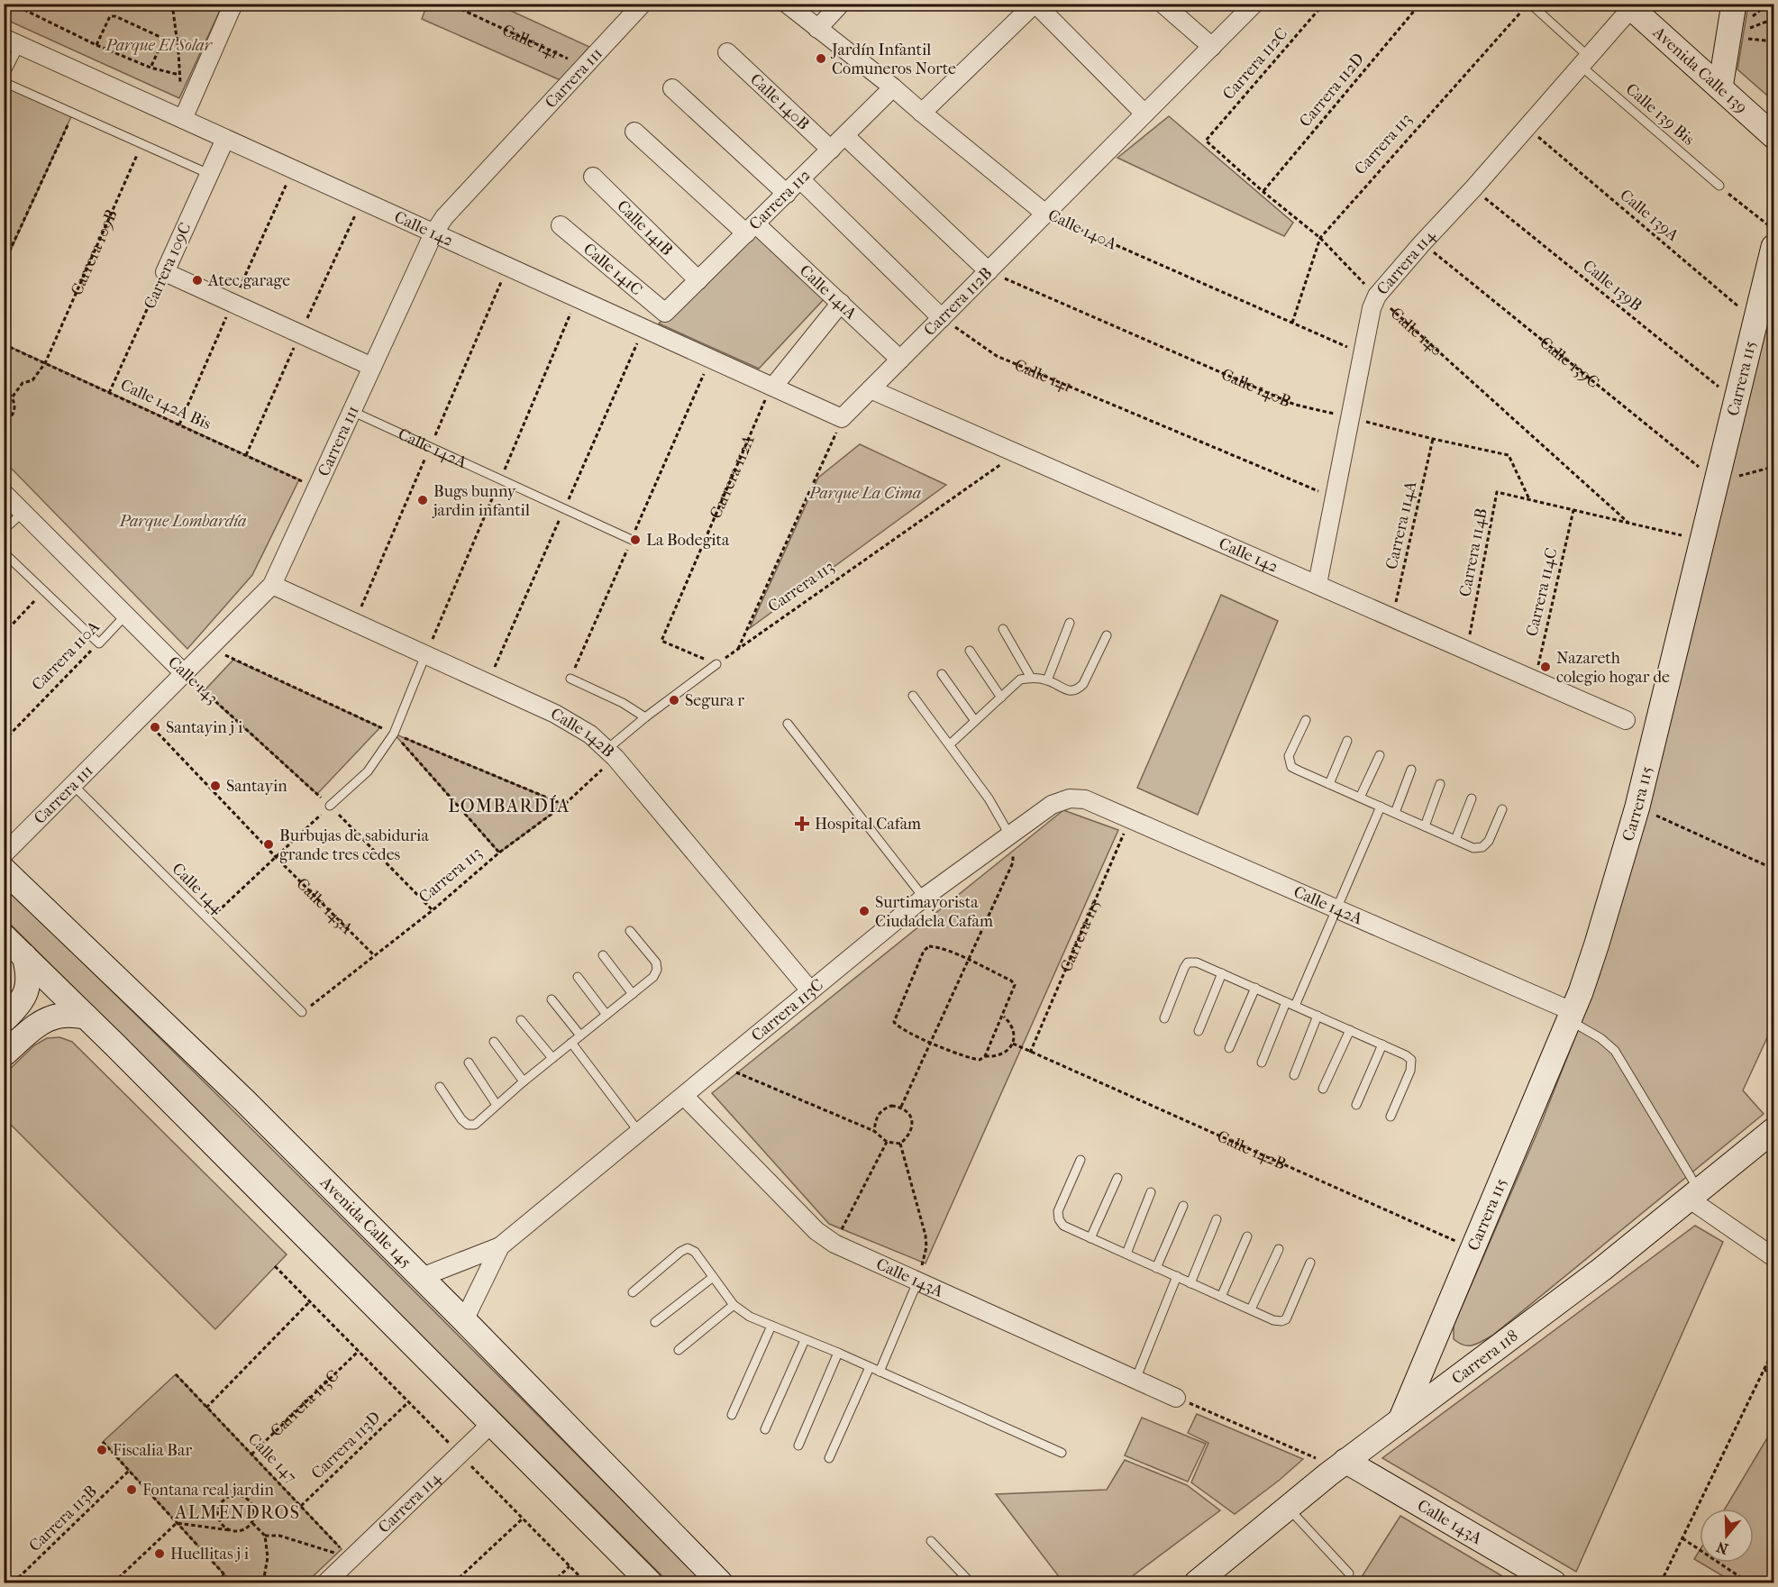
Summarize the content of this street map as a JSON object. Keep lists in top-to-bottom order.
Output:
{
  "streets": {
    "main road": [
      "Avenida Calle 139",
      "Carrera 115",
      "Calle 143A",
      "Avenida Calle 145",
      "Carrera 118"
    ],
    "street": [
      "Carrera 111",
      "Calle 140B",
      "Carrera 112",
      "Calle 142",
      "Calle 141B",
      "Calle 140A",
      "Carrera 114",
      "Carrera 109C",
      "Calle 141C",
      "Calle 141A",
      "Carrera 112B",
      "Calle 142A",
      "Calle 143",
      "Calle 142B",
      "Carrera 113C"
    ],
    "lane": ["Calle 139 Bis", "Carrera 110A", "Calle 144"],
    "path": [
      "Calle 141",
      "Carrera 112C",
      "Carrera 112D",
      "Carrera 113",
      "Calle 139A",
      "Carrera 109B",
      "Calle 139B",
      "Calle 140",
      "Calle 139C",
      "Calle 142A Bis",
      "Carrera 112A",
      "Carrera 114A",
      "Carrera 114B",
      "Carrera 114C",
      "Carrera 113D",
      "Calle 147",
      "Carrera 113B"
    ]
  },
  "crossings": [
    ["Calle 141", "Carrera 111"],
    ["Calle 141", "Carrera 114"],
    ["Calle 141", "Carrera 112B"],
    ["Carrera 112C", "Calle 140"],
    ["Avenida Calle 139", "Carrera 114"],
    ["Carrera 111", "Calle 142"],
    ["Carrera 111", "Calle 142A Bis"],
    ["Carrera 111", "Calle 142A"],
    ["Carrera 111", "Calle 143"],
    ["Carrera 111", "Calle 142B"],
    ["Carrera 111", "Calle 144"],
    ["Carrera 111", "Calle 143A"],
    ["Carrera 112D", "Calle 140"],
    ["Calle 140B", "Carrera 112"],
    ["Calle 140B", "Carrera 114"],
    ["Calle 140B", "Carrera 112B"],
    ["Calle 140B", "Carrera 114A"],
    ["Calle 140B", "Carrera 114B"],
    ["Calle 139 Bis", "Carrera 113"],
    ["Calle 139 Bis", "Carrera 114"],
    ["Carrera 113", "Calle 142"],
    ["Carrera 113", "Calle 140A"],
    ["Carrera 113", "Calle 140"],
    ["Carrera 113", "Carrera 112A"],
    ["Carrera 113", "Calle 143"],
    ["Carrera 113", "Calle 142B"],
    ["Carrera 113", "Calle 144"],
    ["Carrera 113", "Calle 143A"],
    ["Carrera 112", "Calle 141B"],
    ["Carrera 112", "Calle 140A"],
    ["Carrera 112", "Calle 141C"],
    ["Carrera 112", "Calle 141A"],
    ["Calle 139A", "Carrera 114"],
    ["Calle 139A", "Carrera 115"],
    ["Calle 142", "Carrera 114"],
    ["Calle 142", "Carrera 109C"],
    ["Calle 142", "Carrera 112B"],
    ["Calle 142", "Carrera 112A"],
    ["Calle 142", "Carrera 114A"],
    ["Calle 142", "Carrera 114B"],
    ["Calle 142", "Carrera 114C"],
    ["Calle 140A", "Carrera 114"],
    ["Calle 140A", "Carrera 112B"],
    ["Carrera 109B", "Calle 142A Bis"],
    ["Carrera 114", "Calle 139B"],
    ["Carrera 114", "Calle 140"],
    ["Carrera 114", "Calle 139C"],
    ["Carrera 114", "Calle 147"],
    ["Carrera 109C", "Calle 142A Bis"],
    ["Calle 139B", "Carrera 115"],
    ["Calle 141A", "Carrera 112B"],
    ["Calle 139C", "Carrera 115"],
    ["Carrera 115", "Calle 142A"],
    ["Carrera 115", "Calle 142B"],
    ["Carrera 115", "Carrera 118"],
    ["Calle 142A", "Carrera 113C"],
    ["Carrera 110A", "Calle 143"],
    ["Calle 142B", "Carrera 113C"],
    ["Calle 143A", "Carrera 113C"],
    ["Calle 143A", "Carrera 118"],
    ["Carrera 113C", "Avenida Calle 145"],
    ["Carrera 113C", "Calle 147"],
    ["Carrera 113D", "Calle 147"]
  ],
  "districts": ["LOMBARDÍA", "ALMENDROS"],
  "parks": ["Parque El Solar", "Parque La Cima", "Parque Lombardía"],
  "places": {
    "other": [
      "Jardín Infantil Comuneros Norte",
      "Atec garage",
      "Bugs bunny jardin infantil",
      "La Bodegita",
      "Nazareth colegio hogar de",
      "Segura r",
      "Santayin j i",
      "Santayin",
      "Burbujas de sabiduria grande tres cedes",
      "Surtimayorista Ciudadela Cafam",
      "Fiscalia Bar",
      "Fontana real jardin",
      "Huellitas j i"
    ],
    "health": ["Hospital Cafam"]
  },
  "north": "bottom"
}
